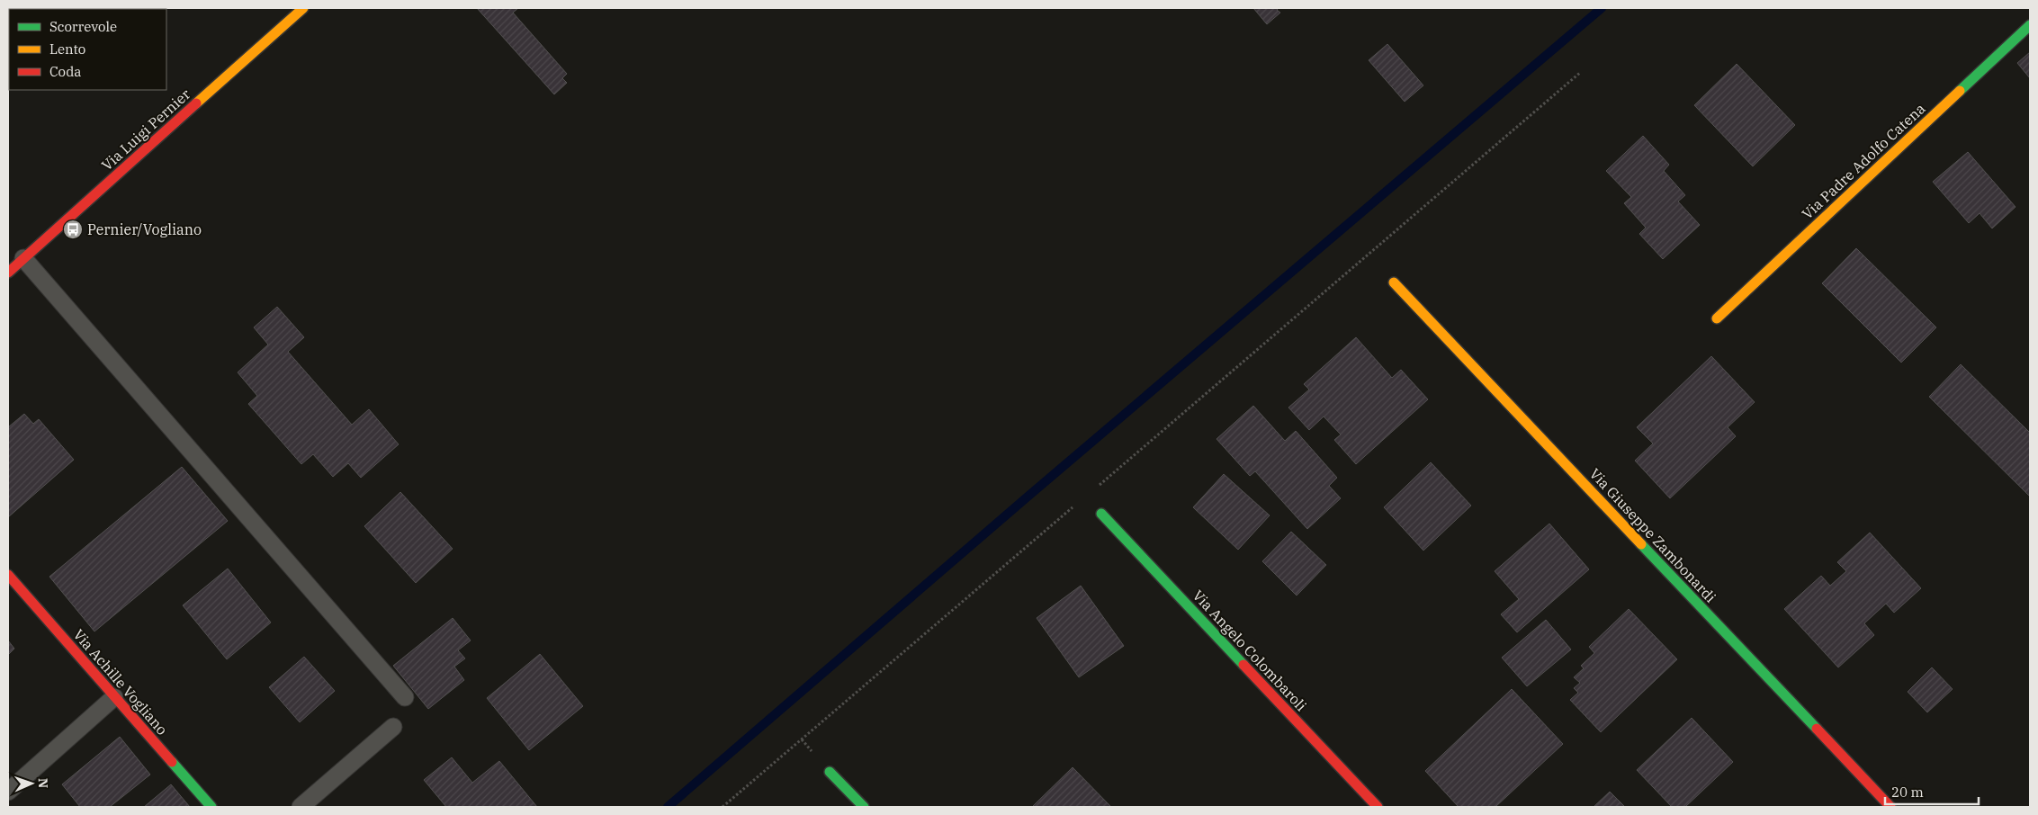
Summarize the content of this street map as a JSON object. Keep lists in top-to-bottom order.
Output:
{
  "streets": {
    "street": [
      "Via Luigi Pernier",
      "Via Padre Adolfo Catena",
      "Via Giuseppe Zambonardi",
      "Via Angelo Colombaroli",
      "Via Achille Vogliano"
    ]
  },
  "places": {
    "bus stop": ["Pernier/Vogliano"]
  },
  "legend": ["Scorrevole", "Lento", "Coda"],
  "scale_bar": "20 m",
  "north": "right"
}
